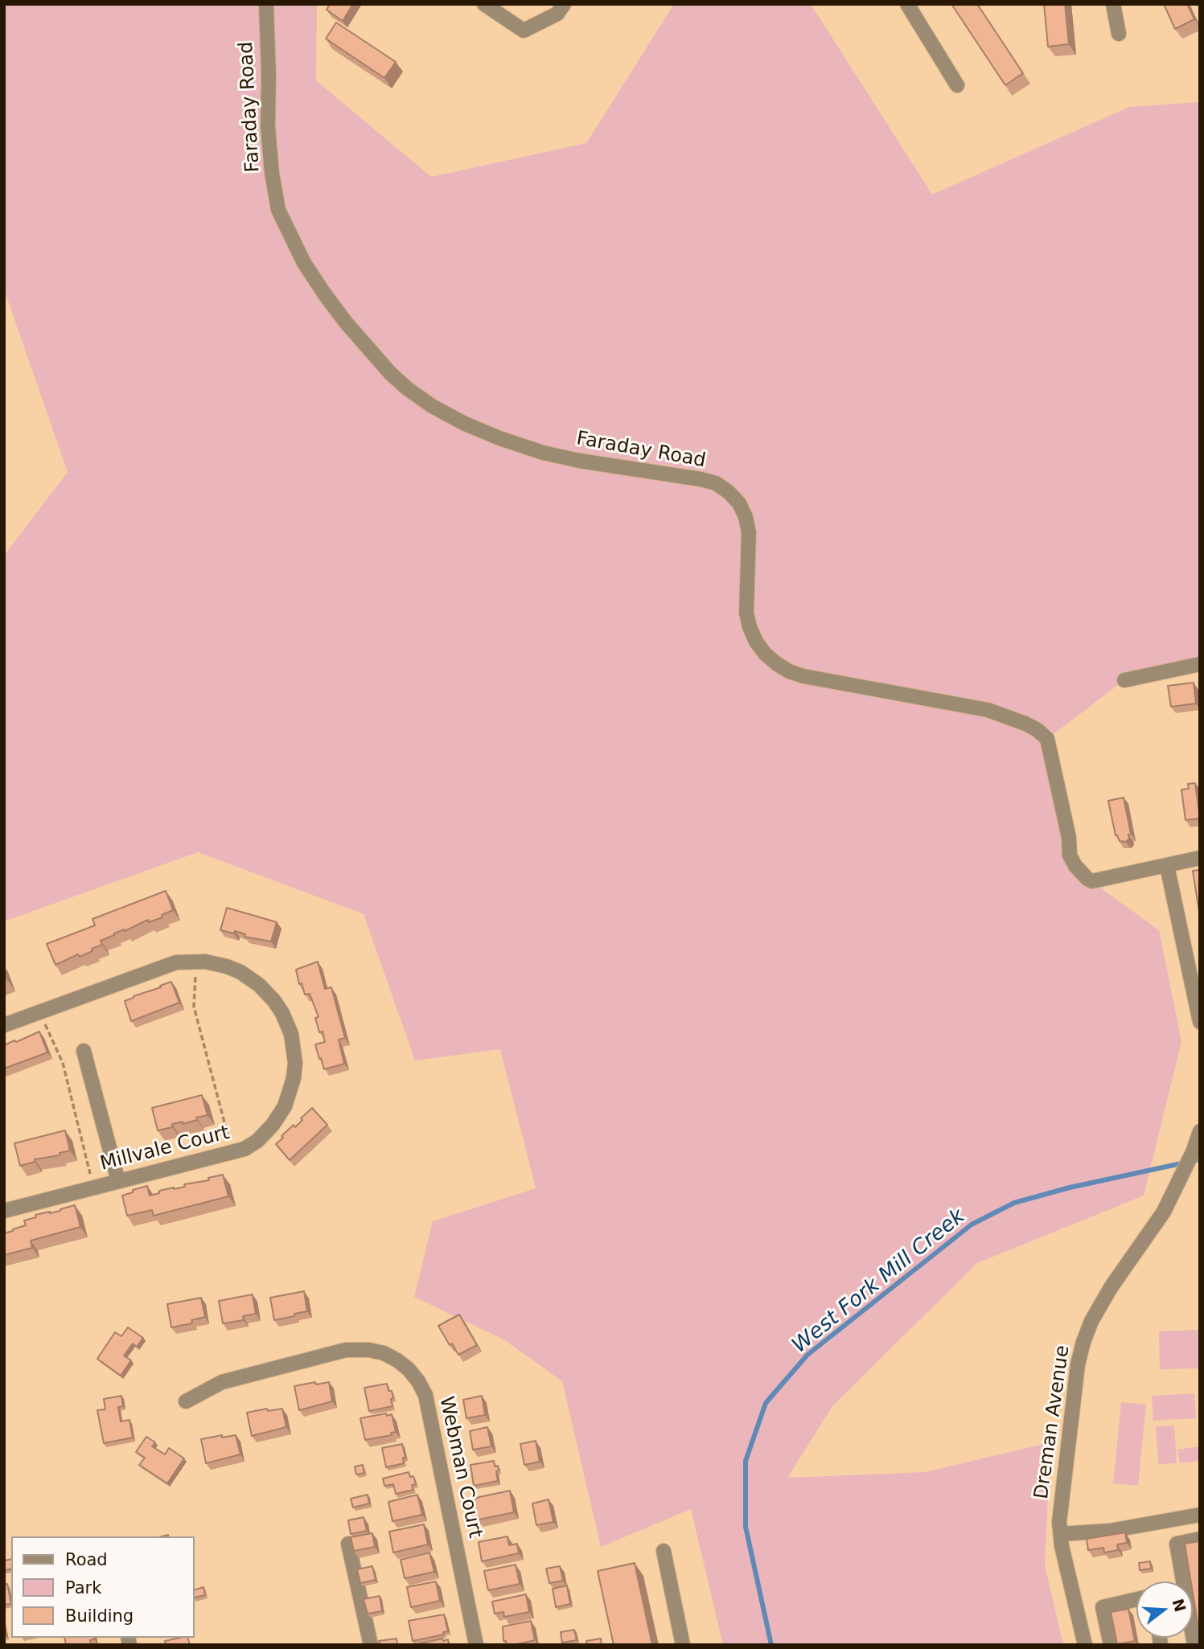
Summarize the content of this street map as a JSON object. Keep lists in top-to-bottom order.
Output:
{
  "streets": {
    "street": [
      "Faraday Road",
      "Millvale Court",
      "Dreman Avenue",
      "Webman Court"
    ]
  },
  "water": ["West Fork Mill Creek"],
  "legend": ["Road", "Park", "Building"],
  "north": "right"
}
